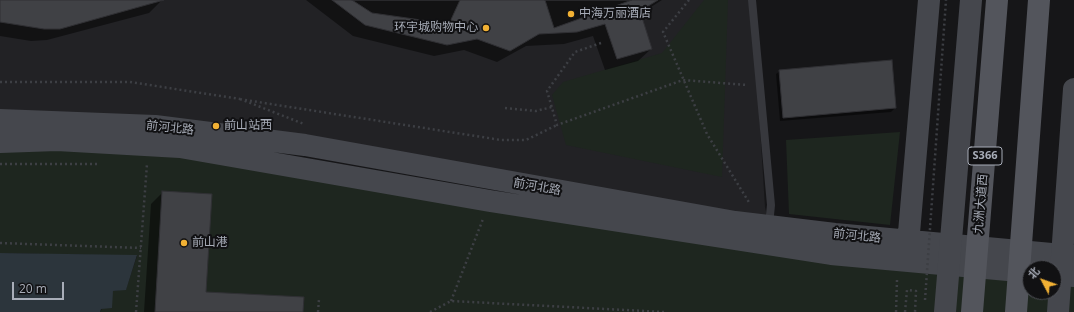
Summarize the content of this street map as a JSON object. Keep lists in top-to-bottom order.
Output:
{
  "streets": {
    "main road": ["前河北路", "S366", "九洲大道西"]
  },
  "places": [
    "中海万丽酒店",
    "环宇城购物中心",
    "前山站西",
    "前山港"
  ],
  "scale_bar": "20 m",
  "north": "top left"
}
